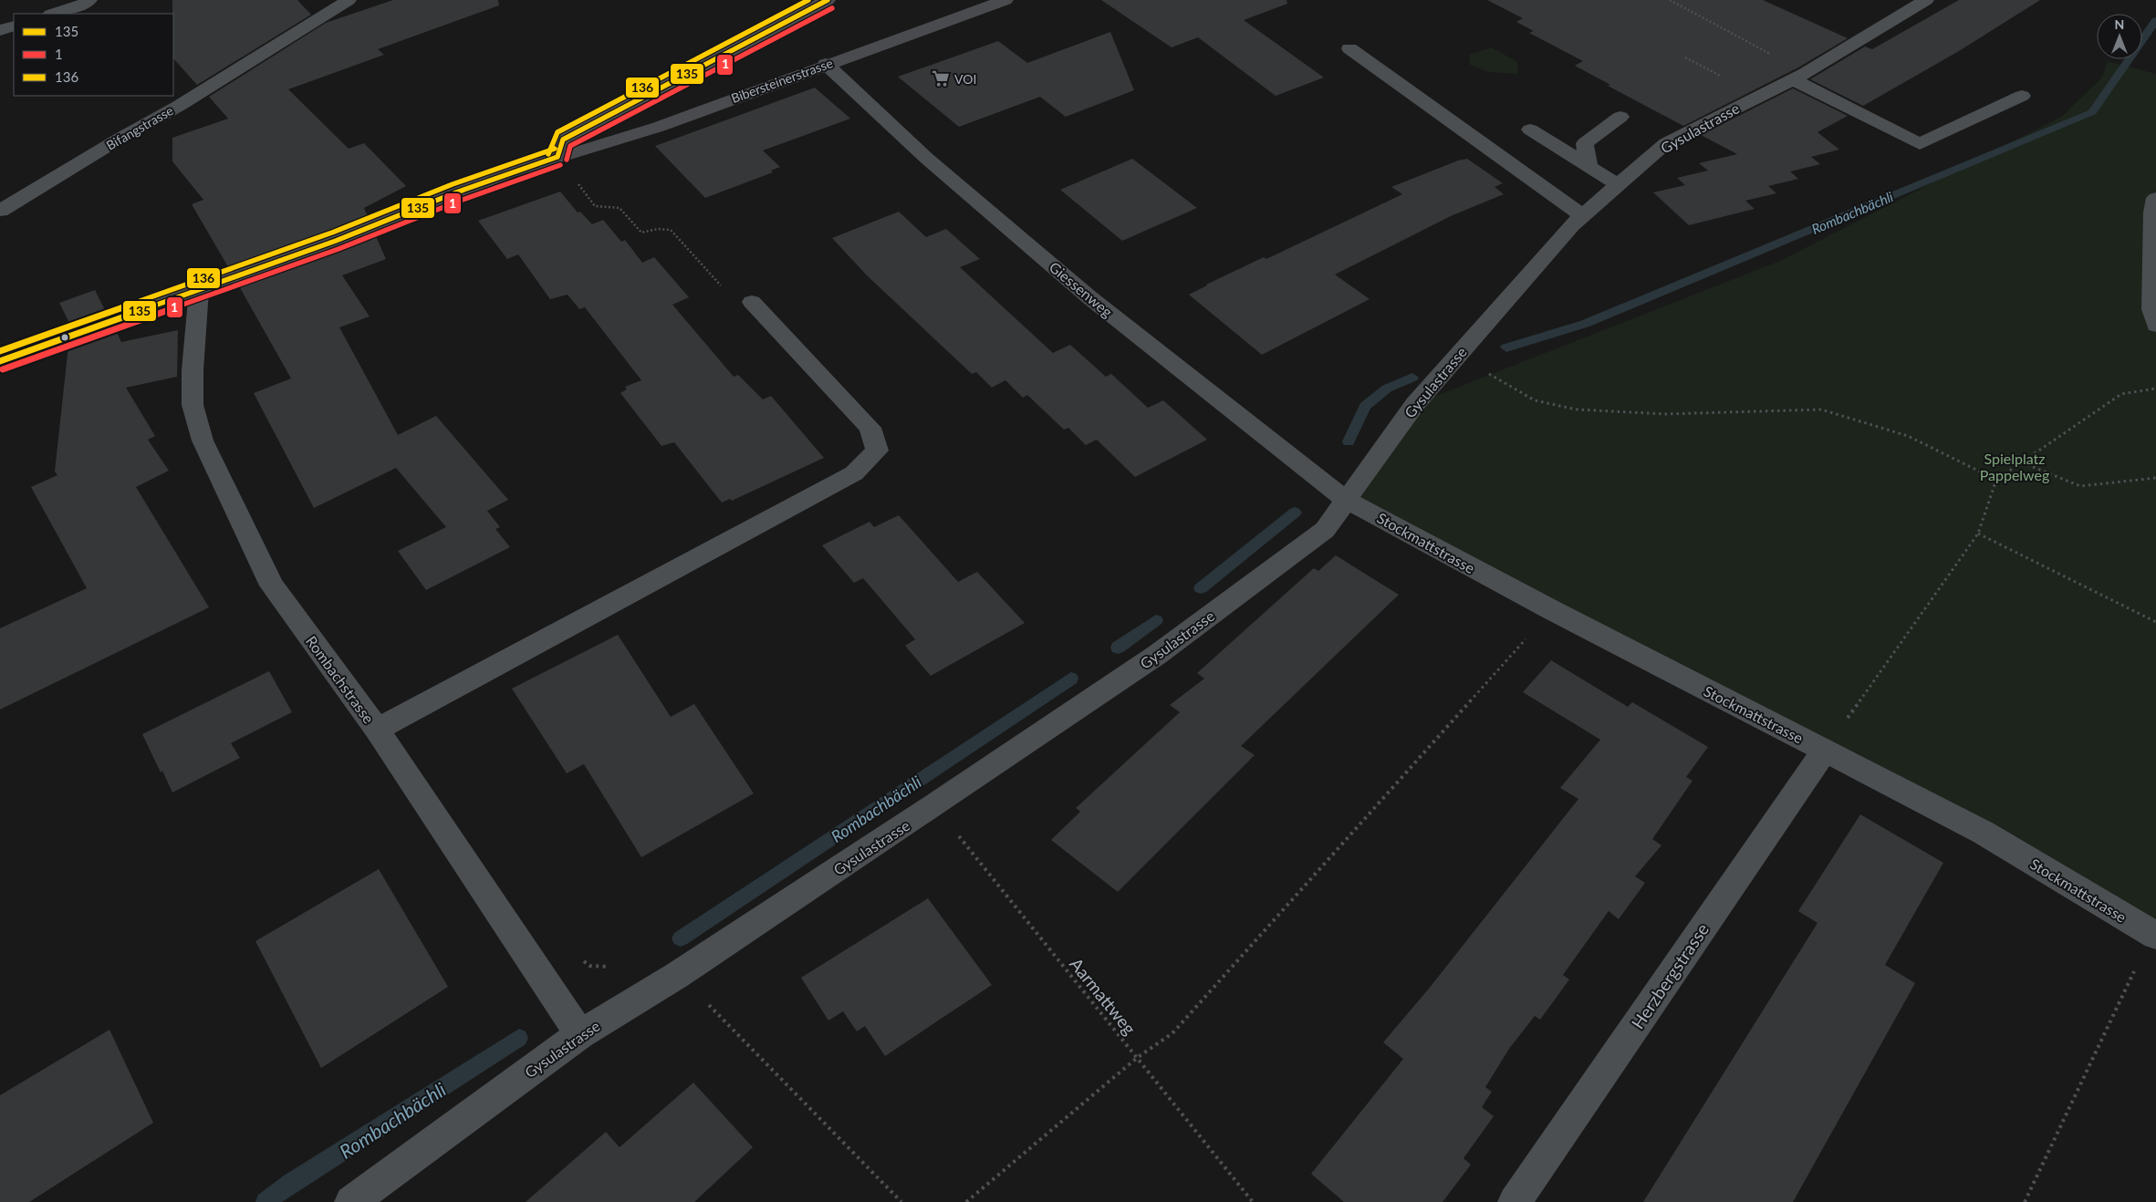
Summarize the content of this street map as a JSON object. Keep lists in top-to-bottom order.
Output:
{
  "streets": {
    "main road": ["Bibersteinerstrasse"],
    "street": [
      "Bifangstrasse",
      "Gysulastrasse",
      "Giessenweg",
      "Stockmattstrasse",
      "Rombachstrasse",
      "Herzbergstrasse"
    ],
    "path": ["Aarmattweg"]
  },
  "crossings": [
    ["Bibersteinerstrasse", "Giessenweg"],
    ["Bibersteinerstrasse", "Rombachstrasse"],
    ["Gysulastrasse", "Giessenweg"],
    ["Gysulastrasse", "Stockmattstrasse"],
    ["Gysulastrasse", "Rombachstrasse"],
    ["Gysulastrasse", "Aarmattweg"],
    ["Giessenweg", "Stockmattstrasse"],
    ["Stockmattstrasse", "Herzbergstrasse"]
  ],
  "water": ["Rombachbächli"],
  "parks": ["Spielplatz Pappelweg"],
  "places": {
    "supermarket": ["VOI"]
  },
  "lines": ["transit line 135", "transit line 136", "transit line 1"],
  "legend": ["135", "1", "136"],
  "north": "top"
}
